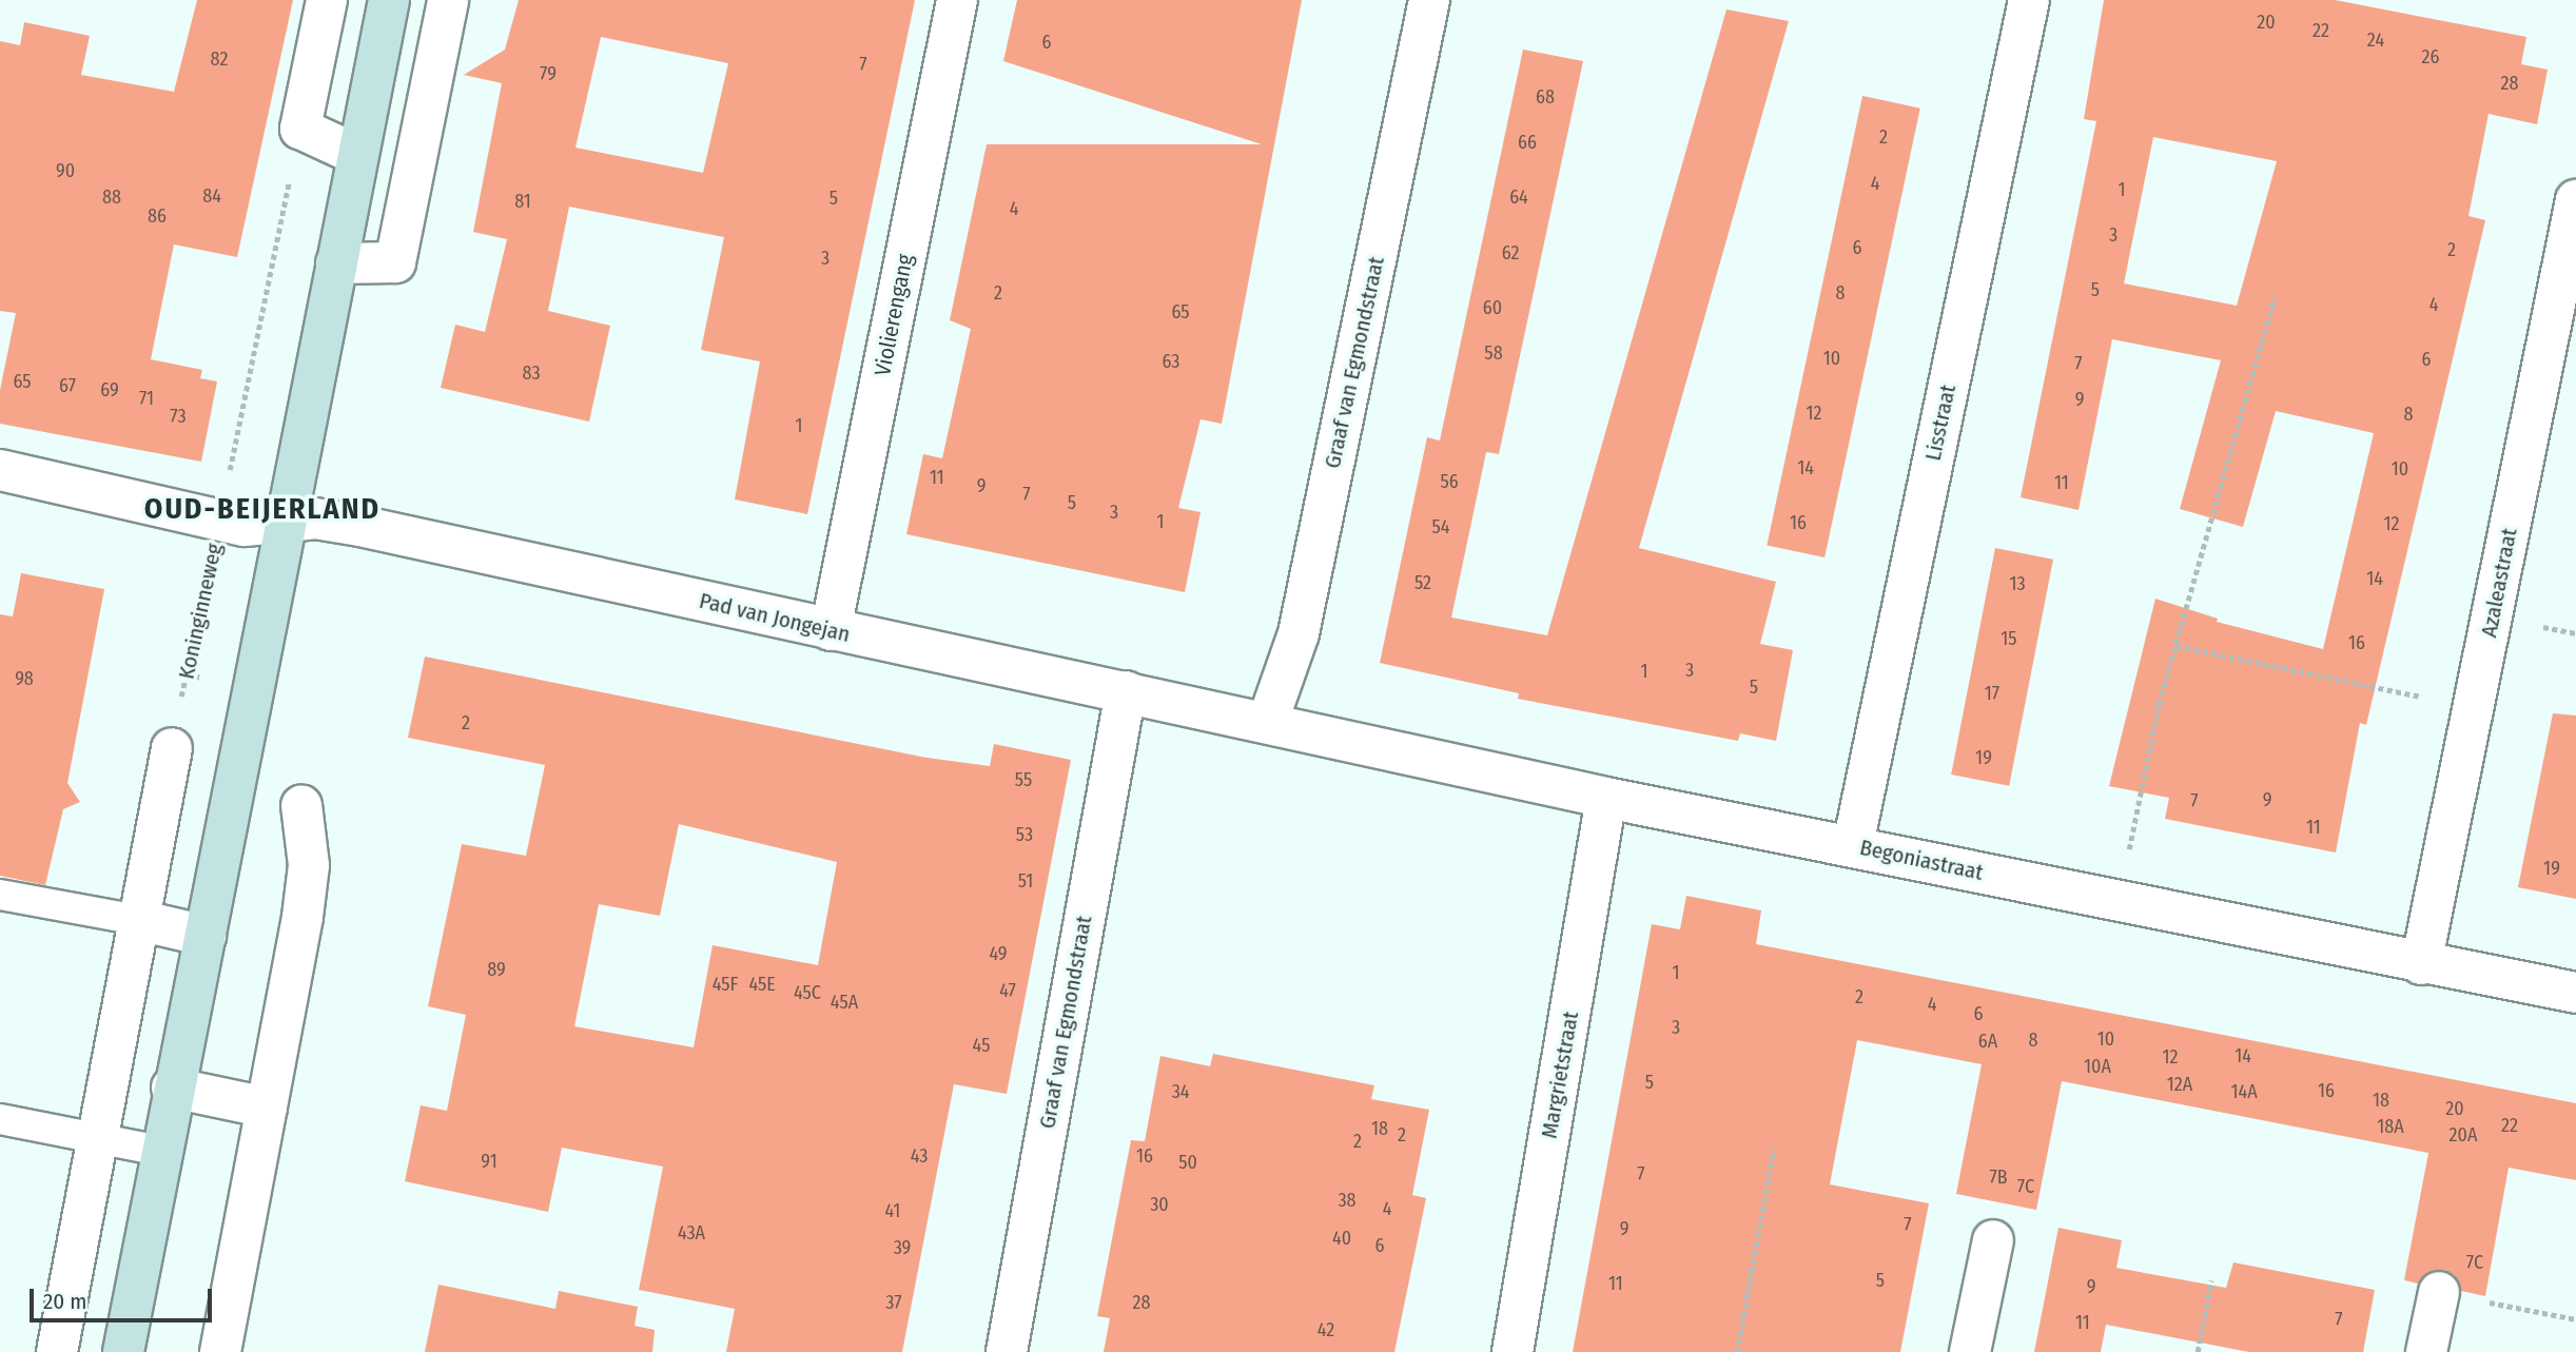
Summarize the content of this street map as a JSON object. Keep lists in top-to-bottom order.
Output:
{
  "streets": {
    "street": [
      "Violierengang",
      "Graaf van Egmondstraat",
      "Lisstraat",
      "Azaleastraat",
      "Pad van Jongejan",
      "Begoniastraat",
      "Margrietstraat"
    ],
    "path": ["Koninginneweg"]
  },
  "crossings": [
    ["Violierengang", "Pad van Jongejan"],
    ["Graaf van Egmondstraat", "Pad van Jongejan"],
    ["Graaf van Egmondstraat", "Begoniastraat"],
    ["Lisstraat", "Begoniastraat"],
    ["Azaleastraat", "Begoniastraat"],
    ["Koninginneweg", "Pad van Jongejan"],
    ["Pad van Jongejan", "Begoniastraat"],
    ["Begoniastraat", "Margrietstraat"]
  ],
  "districts": ["OUD-BEIJERLAND"],
  "house_numbers": [
    "20",
    "22",
    "24",
    "6",
    "26",
    "82",
    "7",
    "79",
    "28",
    "68",
    "2",
    "66",
    "90",
    "4",
    "1",
    "84",
    "88",
    "64",
    "5",
    "81",
    "4",
    "86",
    "3",
    "6",
    "2",
    "62",
    "3",
    "5",
    "2",
    "8",
    "4",
    "60",
    "65",
    "58",
    "10",
    "6",
    "63",
    "7",
    "83",
    "65",
    "67",
    "69",
    "71",
    "9",
    "12",
    "8",
    "73",
    "1",
    "14",
    "10",
    "11",
    "56",
    "11",
    "9",
    "7",
    "5",
    "3",
    "1",
    "16",
    "12",
    "54",
    "14",
    "52",
    "13",
    "15",
    "16",
    "3",
    "1",
    "98",
    "5",
    "17",
    "2",
    "19",
    "55",
    "9",
    "7",
    "11",
    "53",
    "19",
    "51",
    "49",
    "89",
    "1",
    "45F",
    "45E",
    "47",
    "45C",
    "2",
    "45A",
    "4",
    "6",
    "3",
    "10",
    "8",
    "6A",
    "45",
    "14",
    "12",
    "10A",
    "5",
    "12A",
    "16",
    "34",
    "14A",
    "18",
    "20",
    "22",
    "18A",
    "18",
    "2",
    "20A",
    "2",
    "43",
    "16",
    "91",
    "50",
    "7",
    "7B",
    "7C",
    "38",
    "30",
    "4",
    "41",
    "7",
    "9",
    "43A",
    "40",
    "6",
    "39",
    "7C",
    "5",
    "11",
    "9",
    "37",
    "28",
    "7",
    "11",
    "42"
  ],
  "scale_bar": "20 m"
}
